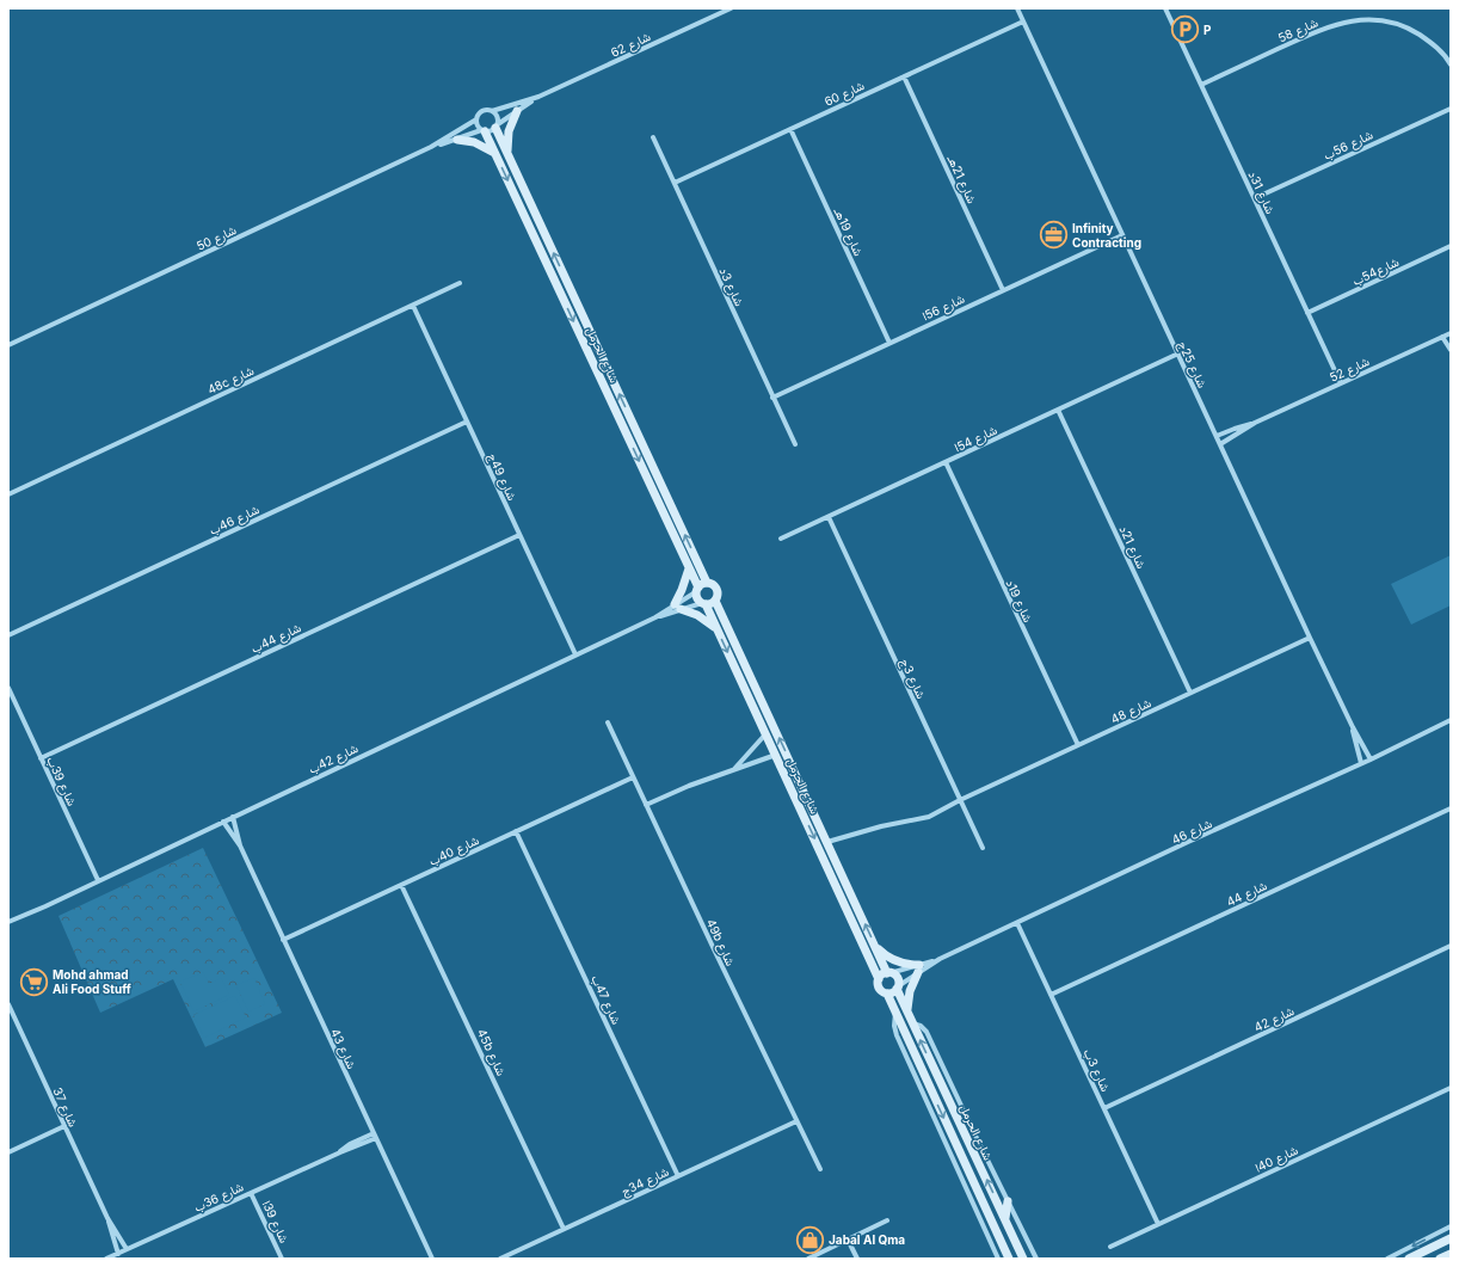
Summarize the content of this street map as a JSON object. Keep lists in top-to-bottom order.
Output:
{
  "streets": {
    "street": [
      "شارع 58",
      "شارع 62",
      "شارع 60",
      "شارع 56ب",
      "شارع 21هـ",
      "شارع 31د",
      "شارع 19هـ",
      "شارع 50",
      "شارع54ب",
      "شارع 3د",
      "شارع 56ا",
      "شارع الحرمل",
      "شارع 25ج",
      "شارع 52",
      "48c شارع",
      "شارع 54ا",
      "شارع 49ج",
      "شارع 46ب",
      "شارع 21د",
      "شارع 19د",
      "شارع 44ب",
      "شارع 3ج",
      "شارع 48",
      "شارع 42ب",
      "شارع 39ب",
      "شارع 46",
      "شارع 40ب",
      "شارع 44",
      "49b شارع",
      "شارع 47ب",
      "شارع 42",
      "شارع 43",
      "45b شارع",
      "شارع 3ب",
      "شارع 37",
      "شارع 40ا",
      "شارع 34ج",
      "شارع 36ب",
      "شارع 39ا"
    ]
  },
  "crossings": [
    ["شارع 58", "شارع 31د"],
    ["شارع 62", "شارع 50"],
    ["شارع 62", "شارع الحرمل"],
    ["شارع 60", "شارع 21هـ"],
    ["شارع 60", "شارع 19هـ"],
    ["شارع 60", "شارع 3د"],
    ["شارع 60", "شارع 25ج"],
    ["شارع 56ب", "شارع 31د"],
    ["شارع 21هـ", "شارع 56ا"],
    ["شارع 31د", "شارع54ب"],
    ["شارع 31د", "شارع 52"],
    ["شارع 19هـ", "شارع 56ا"],
    ["شارع 50", "شارع الحرمل"],
    ["شارع 3د", "شارع 56ا"],
    ["شارع 56ا", "شارع 25ج"],
    ["شارع الحرمل", "شارع 48"],
    ["شارع الحرمل", "شارع 42ب"],
    ["شارع الحرمل", "شارع 46"],
    ["شارع 25ج", "شارع 52"],
    ["شارع 25ج", "شارع 54ا"],
    ["شارع 25ج", "شارع 48"],
    ["شارع 25ج", "شارع 46"],
    ["48c شارع", "شارع 49ج"],
    ["شارع 54ا", "شارع 21د"],
    ["شارع 54ا", "شارع 19د"],
    ["شارع 54ا", "شارع 3ج"],
    ["شارع 49ج", "شارع 46ب"],
    ["شارع 49ج", "شارع 44ب"],
    ["شارع 49ج", "شارع 42ب"],
    ["شارع 21د", "شارع 48"],
    ["شارع 19د", "شارع 48"],
    ["شارع 44ب", "شارع 39ب"],
    ["شارع 3ج", "شارع 48"],
    ["شارع 42ب", "شارع 39ب"],
    ["شارع 42ب", "شارع 43"],
    ["شارع 46", "شارع 3ب"],
    ["شارع 40ب", "49b شارع"],
    ["شارع 40ب", "شارع 47ب"],
    ["شارع 40ب", "شارع 43"],
    ["شارع 40ب", "45b شارع"],
    ["شارع 44", "شارع 3ب"],
    ["49b شارع", "شارع 34ج"],
    ["شارع 47ب", "شارع 34ج"],
    ["شارع 42", "شارع 3ب"],
    ["شارع 43", "شارع 36ب"],
    ["45b شارع", "شارع 34ج"],
    ["شارع 3ب", "شارع 40ا"],
    ["شارع 37", "شارع 36ب"],
    ["شارع 36ب", "شارع 39ا"]
  ],
  "places": {
    "parking": ["P"],
    "office": ["Infinity Contracting"],
    "supermarket": ["Mohd ahmad Ali Food Stuff"],
    "shop": ["Jabal Al Qma"]
  }
}
